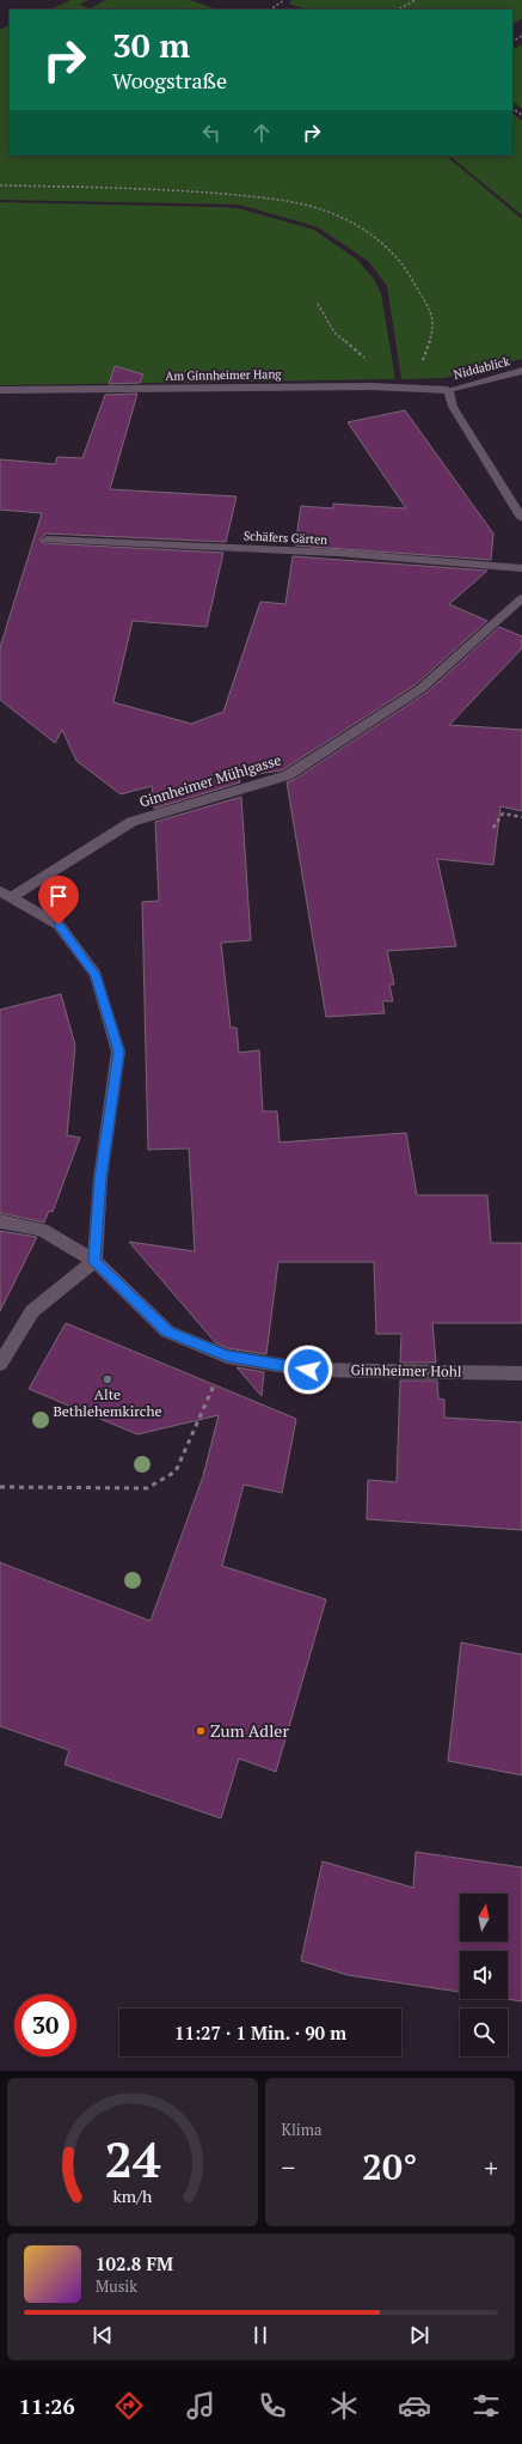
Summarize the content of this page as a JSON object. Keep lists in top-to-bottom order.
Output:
{
  "streets": {
    "street": [
      "Niddablick",
      "Am Ginnheimer Hang",
      "Schäfers Gärten",
      "Ginnheimer Mühlgasse",
      "Ginnheimer Hohl"
    ]
  },
  "crossings": [
    ["Niddablick", "Am Ginnheimer Hang"]
  ],
  "places": ["Alte Bethlehemkirche", "Zum Adler"],
  "north": "top",
  "page": {
    "turn": ["30 m", "Woogstraße"],
    "limit": "30",
    "trip": "11:27 · 1 Min. · 90 m",
    "tile": "Klima",
    "heat": ["−", "20°", "+"],
    "song": ["102.8 FM", "Musik"],
    "tabs": "11:26",
    "gauge": ["24", "km/h"]
  }
}
